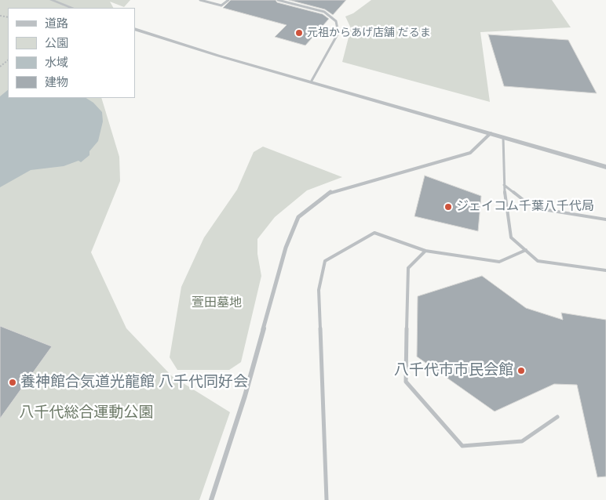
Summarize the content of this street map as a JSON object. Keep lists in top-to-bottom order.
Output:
{
  "parks": ["萱田墓地", "八千代総合運動公園"],
  "places": [
    "元祖からあげ店舗 だるま",
    "ジェイコム千葉八千代局",
    "八千代市市民会館",
    "養神館合気道光龍館 八千代同好会"
  ],
  "legend": [
    "道路",
    "公園",
    "水域",
    "建物"
  ]
}
